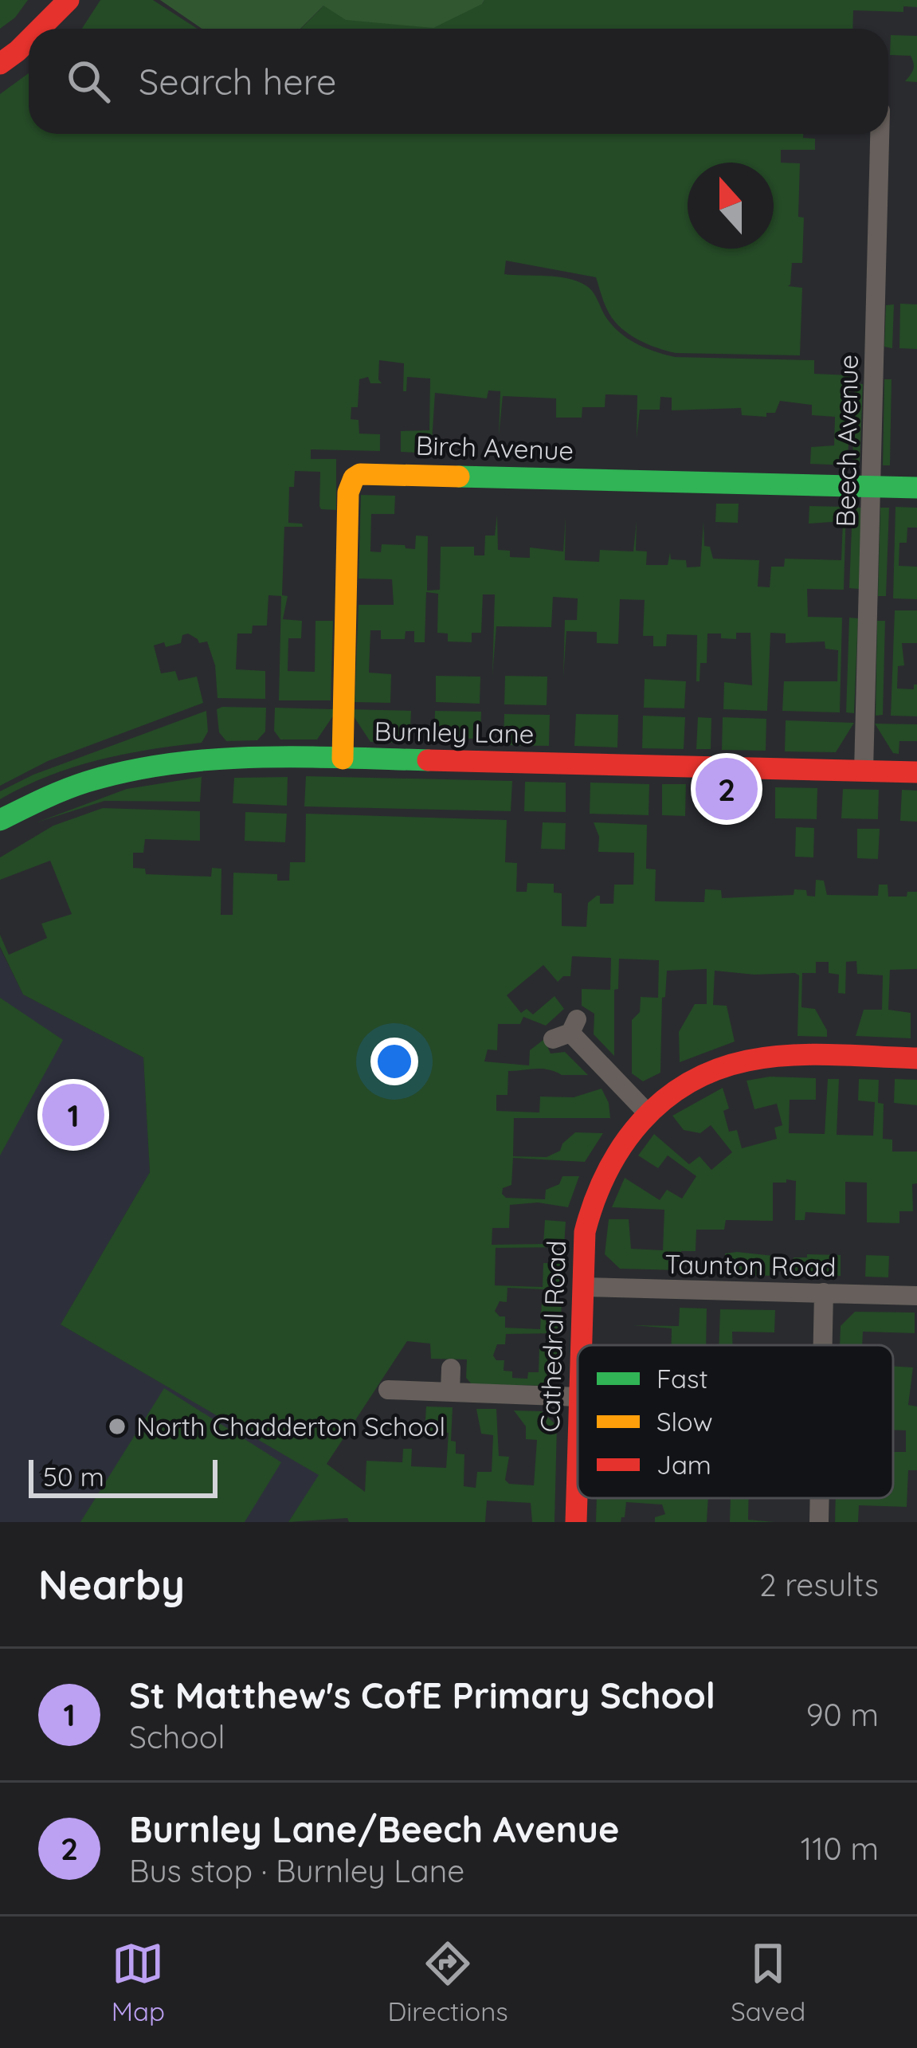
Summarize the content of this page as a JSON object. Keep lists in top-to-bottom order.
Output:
{
  "streets": {
    "street": [
      "Beech Avenue",
      "Birch Avenue",
      "Burnley Lane",
      "Taunton Road",
      "Cathedral Road"
    ]
  },
  "crossings": [
    ["Beech Avenue", "Birch Avenue"],
    ["Beech Avenue", "Burnley Lane"],
    ["Birch Avenue", "Burnley Lane"],
    ["Taunton Road", "Cathedral Road"]
  ],
  "places": ["North Chadderton School"],
  "legend": ["Fast", "Slow", "Jam"],
  "scale_bar": "50 m",
  "north": "top",
  "page": {
    "search": "Search here",
    "pins": ["2", "1"],
    "scale": "50 m",
    "heading": ["Nearby", "2 results"],
    "list": [
      {
        "mark": "1",
        "name": "St Matthew's CofE Primary School",
        "note": "School",
        "value": "90 m"
      },
      {
        "mark": "2",
        "name": "Burnley Lane/Beech Avenue",
        "note": "Bus stop · Burnley Lane",
        "value": "110 m"
      }
    ],
    "nav": ["Map", "Directions", "Saved"]
  }
}
